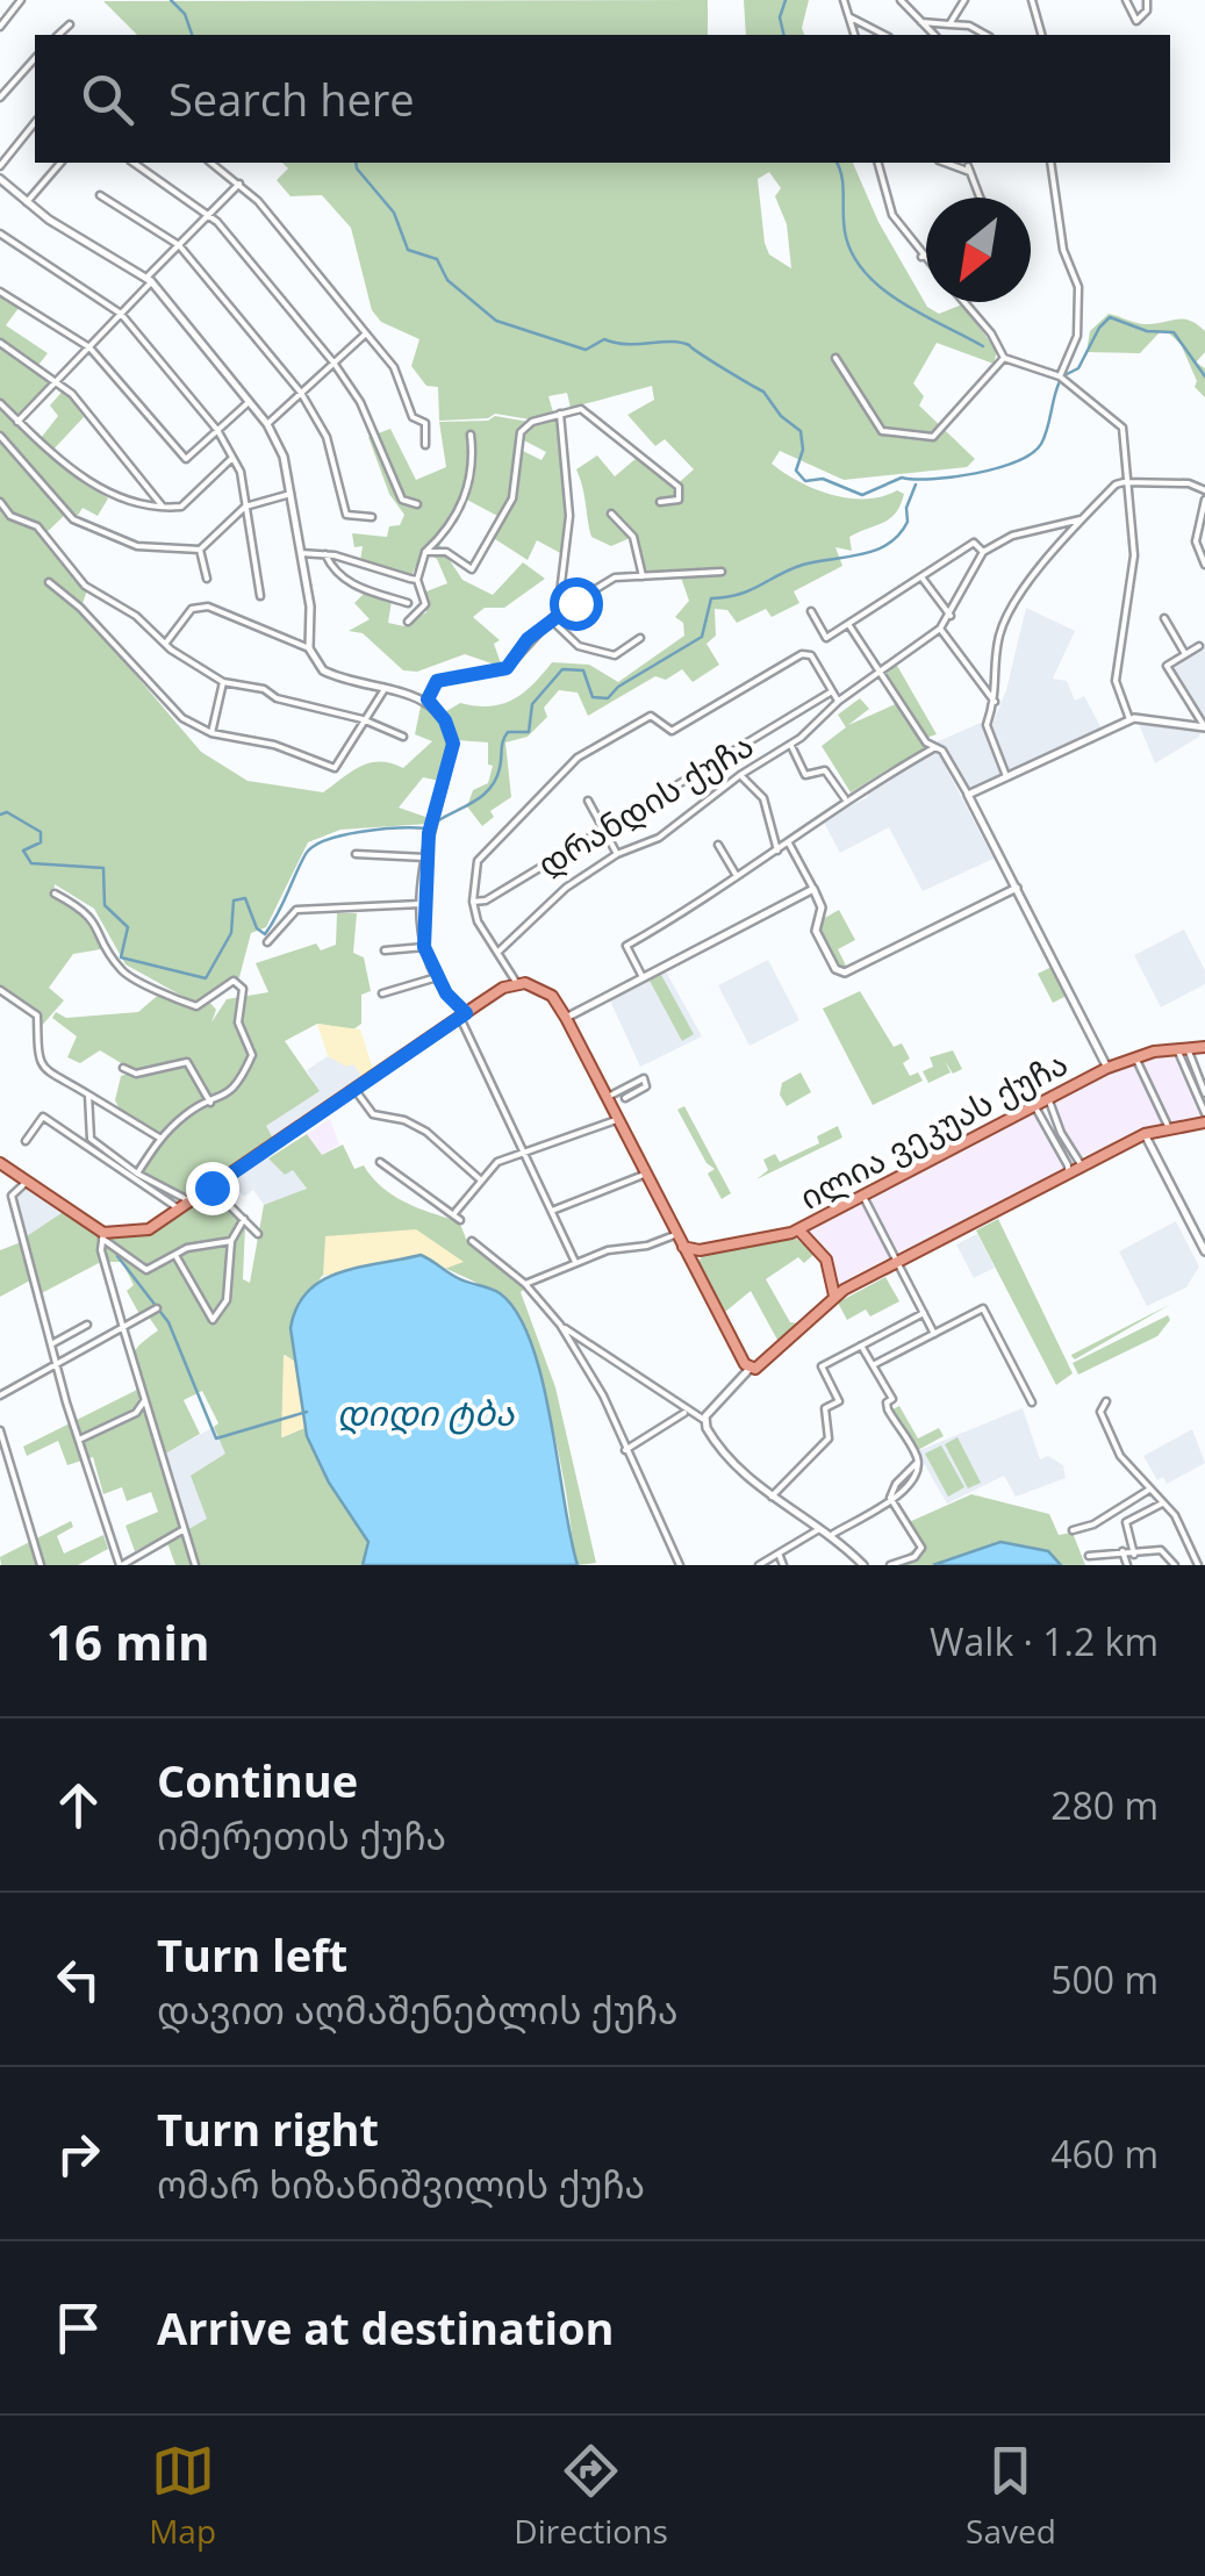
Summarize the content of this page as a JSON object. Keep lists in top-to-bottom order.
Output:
{
  "streets": {
    "main road": ["ილია ვეკუას ქუჩა"],
    "street": ["დრანდის ქუჩა"]
  },
  "water": ["დიდი ტბა"],
  "north": "bottom left",
  "page": {
    "search": "Search here",
    "heading": ["16 min", "Walk · 1.2 km"],
    "list": [
      ["Continue", "იმერეთის ქუჩა", "280 m"],
      ["Turn left", "დავით აღმაშენებლის ქუჩა", "500 m"],
      ["Turn right", "ომარ ხიზანიშვილის ქუჩა", "460 m"],
      "Arrive at destination"
    ],
    "nav": ["Map", "Directions", "Saved"]
  }
}
